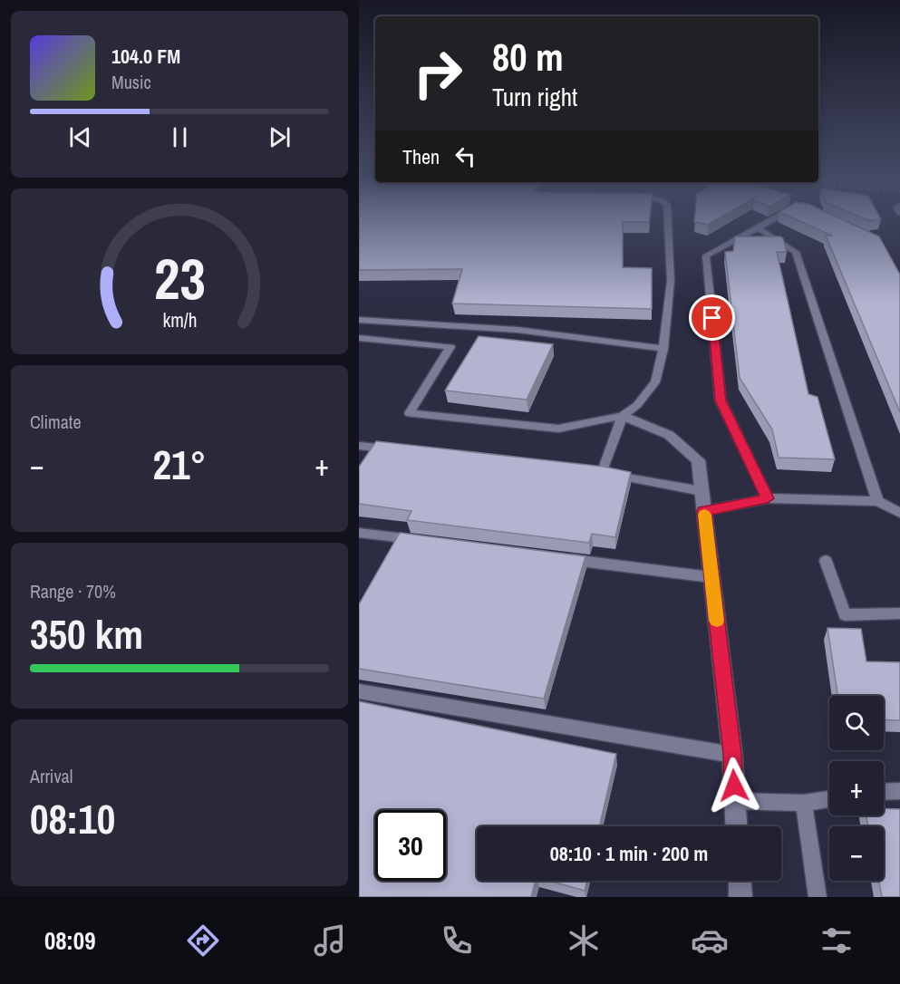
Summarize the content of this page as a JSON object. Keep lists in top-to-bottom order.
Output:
{
  "page": {
    "turn": ["80 m", "Turn right"],
    "song": ["104.0 FM", "Music"],
    "then": "Then",
    "tile": [
      "Climate",
      ["Range · 70%", "350 km"],
      ["Arrival", "08:10"]
    ],
    "heat": ["−", "21°", "+"],
    "map_buttons": ["+", "−"],
    "limit": "30",
    "trip": "08:10 · 1 min · 200 m",
    "tabs": "08:09",
    "gauge": ["23", "km/h"]
  }
}
